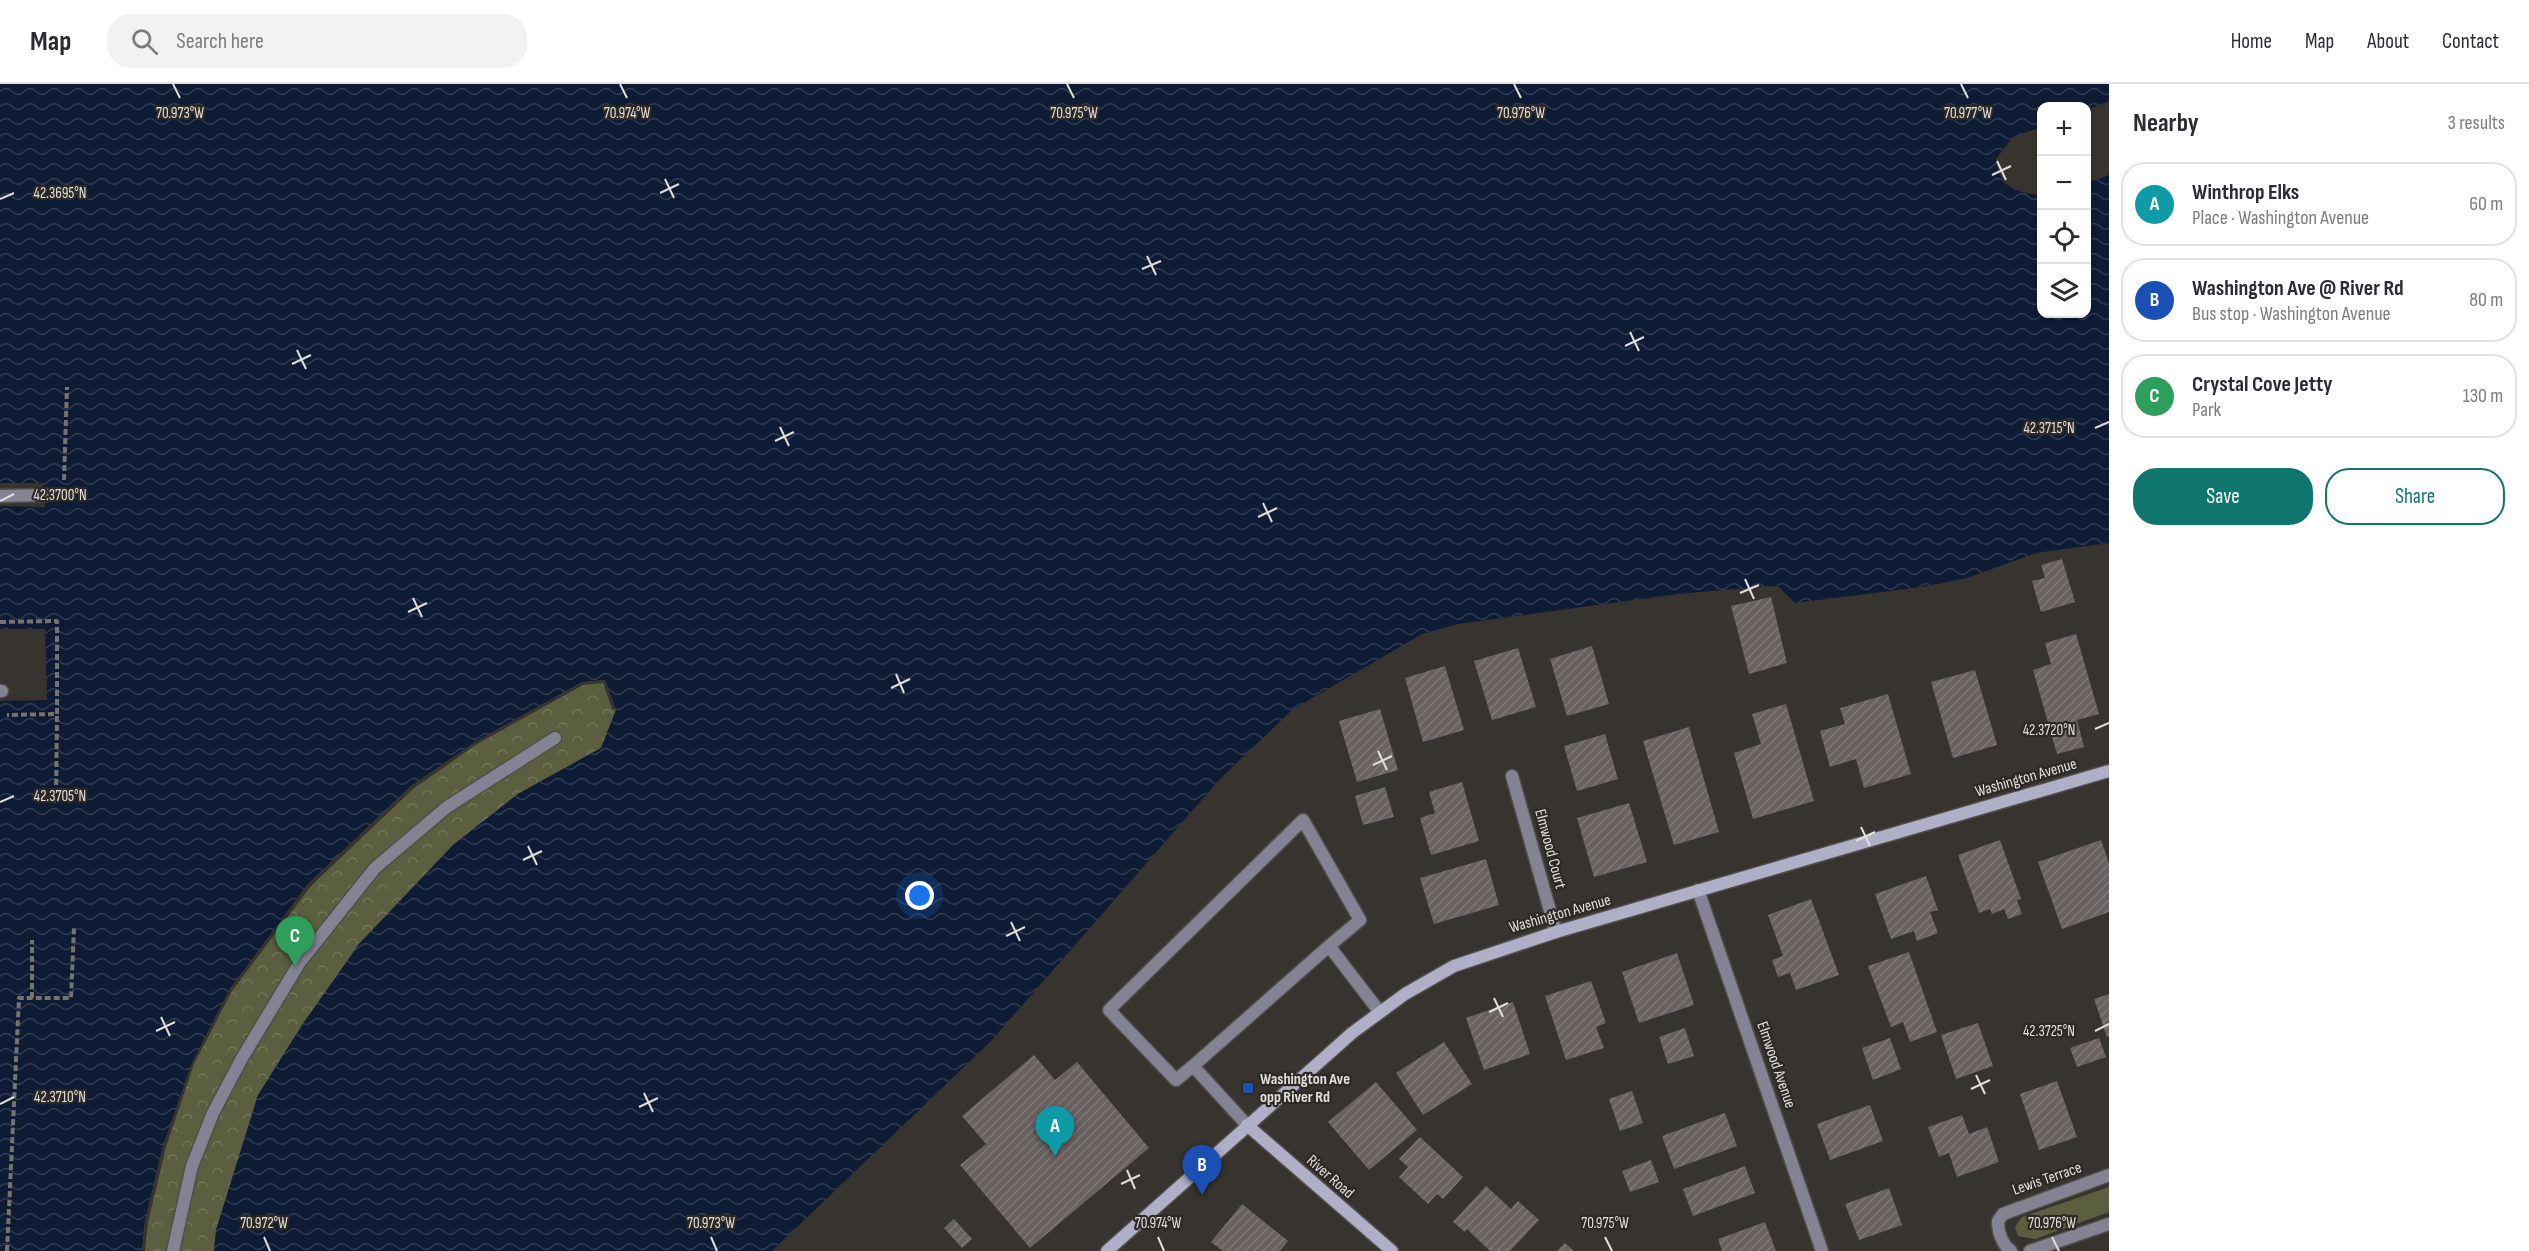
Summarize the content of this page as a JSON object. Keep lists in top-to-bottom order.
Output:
{
  "streets": {
    "main road": ["Washington Avenue", "River Road"],
    "street": ["Elmwood Court", "Elmwood Avenue", "Lewis Terrace"]
  },
  "crossings": [
    ["Washington Avenue", "Elmwood Court"],
    ["Washington Avenue", "Elmwood Avenue"],
    ["Washington Avenue", "River Road"]
  ],
  "places": {
    "transit": ["Washington Ave opp River Rd"]
  },
  "page": {
    "header": "Map",
    "search": "Search here",
    "nav": [
      "Home",
      "Map",
      "About",
      "Contact"
    ],
    "heading": ["Nearby", "3 results"],
    "map_buttons": ["+", "−"],
    "list": [
      {
        "mark": "A",
        "name": "Winthrop Elks",
        "note": "Place · Washington Avenue",
        "value": "60 m"
      },
      {
        "mark": "B",
        "name": "Washington Ave @ River Rd",
        "note": "Bus stop · Washington Avenue",
        "value": "80 m"
      },
      {
        "mark": "C",
        "name": "Crystal Cove Jetty",
        "note": "Park",
        "value": "130 m"
      }
    ],
    "buttons": ["Save", "Share"],
    "pins": ["C", "A", "B"]
  },
  "coordinates": [
    "70.973°W",
    "70.974°W",
    "70.975°W",
    "70.976°W",
    "70.977°W",
    "42.3695°N",
    "42.3715°N",
    "42.3700°N",
    "42.3720°N",
    "42.3705°N",
    "42.3725°N",
    "42.3710°N",
    "70.972°W"
  ]
}
